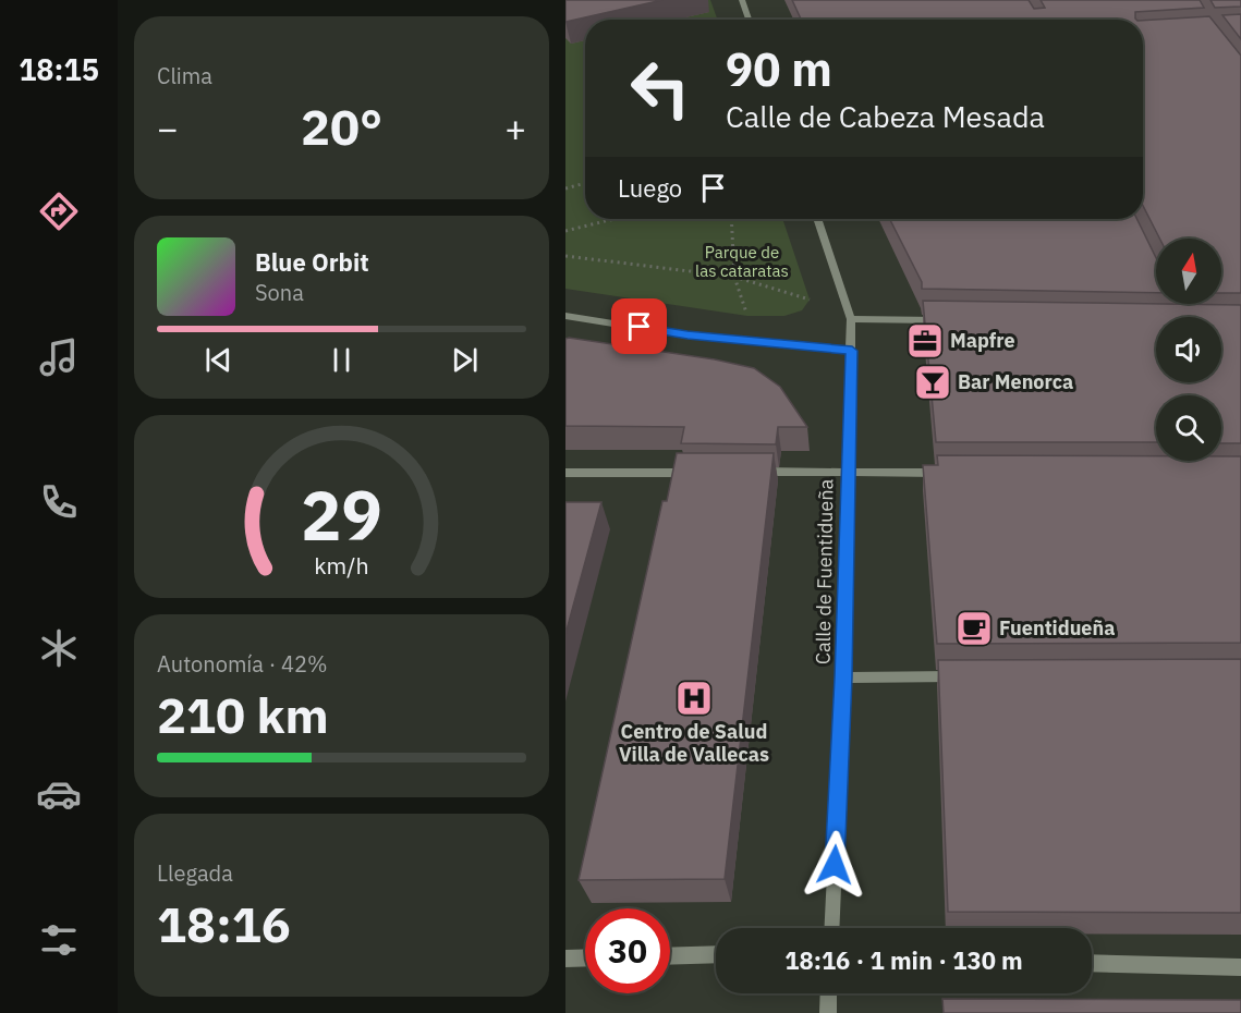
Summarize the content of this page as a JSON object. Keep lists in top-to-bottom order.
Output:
{
  "streets": {
    "street": ["Calle de Fuentidueña"]
  },
  "parks": ["Parque de las cataratas"],
  "places": {
    "office": ["Mapfre"],
    "bar": ["Bar Menorca"],
    "cafe": ["Fuentidueña"],
    "hospital": ["Centro de Salud Villa de Vallecas"]
  },
  "north": "top",
  "page": {
    "tabs": "18:15",
    "tile": [
      "Clima",
      ["Autonomía · 42%", "210 km"],
      ["Llegada", "18:16"]
    ],
    "turn": ["90 m", "Calle de Cabeza Mesada"],
    "heat": ["−", "20°", "+"],
    "then": "Luego",
    "song": ["Blue Orbit", "Sona"],
    "limit": "30",
    "trip": "18:16 · 1 min · 130 m",
    "gauge": ["29", "km/h"]
  }
}
